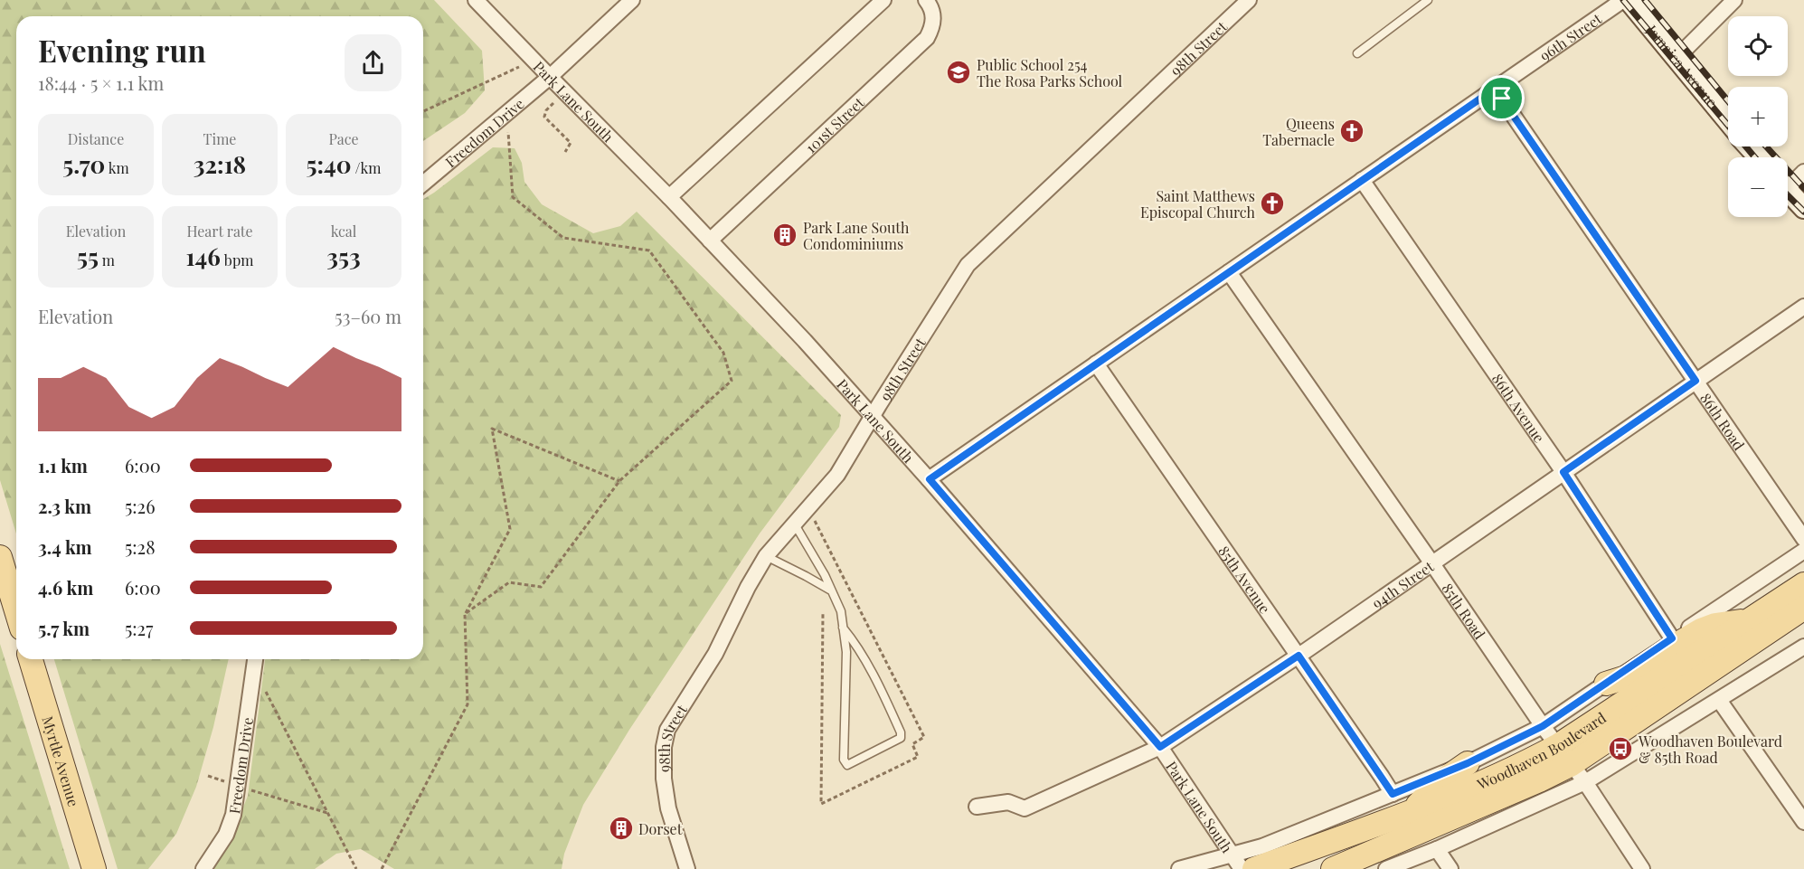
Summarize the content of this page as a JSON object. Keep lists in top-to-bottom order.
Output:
{
  "streets": {
    "main road": ["Jamaica Avenue", "Woodhaven Boulevard", "Myrtle Avenue"],
    "street": [
      "96th Street",
      "98th Street",
      "Park Lane South",
      "101st Street",
      "Freedom Drive",
      "86th Avenue",
      "86th Road",
      "85th Avenue",
      "94th Street",
      "85th Road"
    ]
  },
  "crossings": [
    ["96th Street", "Park Lane South"],
    ["96th Street", "86th Avenue"],
    ["96th Street", "86th Road"],
    ["96th Street", "85th Avenue"],
    ["96th Street", "85th Road"],
    ["98th Street", "Park Lane South"],
    ["Park Lane South", "101st Street"],
    ["Park Lane South", "Freedom Drive"],
    ["Park Lane South", "94th Street"],
    ["Park Lane South", "Woodhaven Boulevard"],
    ["86th Avenue", "94th Street"],
    ["86th Avenue", "Woodhaven Boulevard"],
    ["86th Road", "94th Street"],
    ["85th Avenue", "94th Street"],
    ["85th Avenue", "Woodhaven Boulevard"],
    ["94th Street", "85th Road"],
    ["85th Road", "Woodhaven Boulevard"]
  ],
  "places": {
    "school or university": ["Public School 254 The Rosa Parks School"],
    "church": ["Queens Tabernacle", "Saint Matthews Episcopal Church"],
    "building": ["Park Lane South Condominiums", "Dorset"],
    "bus stop": ["Woodhaven Boulevard & 85th Road"]
  },
  "page": {
    "map_buttons": ["+", "−"],
    "heading": ["Evening run", "18:44 · 5 × 1.1 km"],
    "stats": [
      ["Distance", "5.70 km"],
      ["Time", "32:18"],
      ["Pace", "5:40 /km"],
      ["Elevation", "55 m"],
      ["Heart rate", "146 bpm"],
      ["kcal", "353"]
    ],
    "chart": ["Elevation", "53–60 m"],
    "list": [
      {
        "name": "1.1 km",
        "note": "6:00"
      },
      {
        "name": "2.3 km",
        "note": "5:26"
      },
      {
        "name": "3.4 km",
        "note": "5:28"
      },
      {
        "name": "4.6 km",
        "note": "6:00"
      },
      {
        "name": "5.7 km",
        "note": "5:27"
      }
    ]
  }
}
